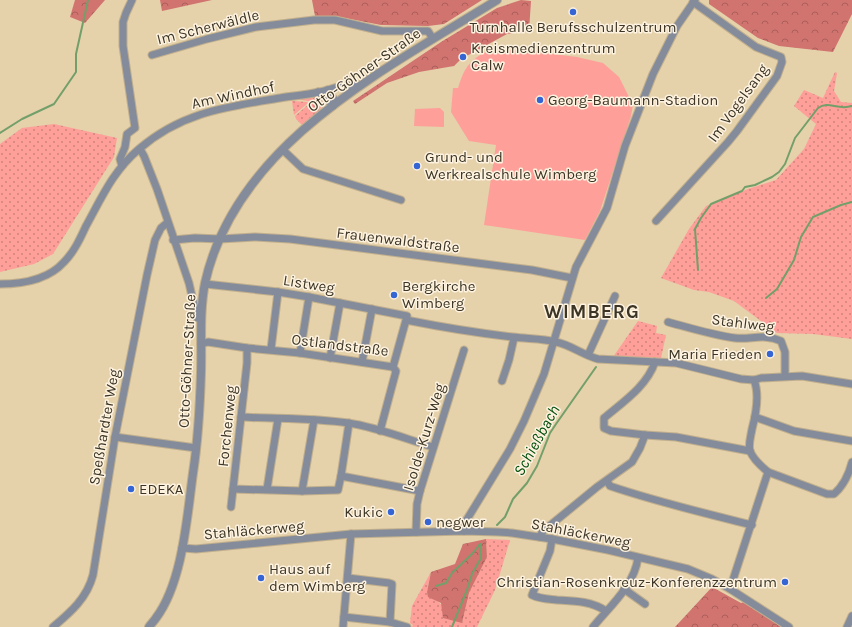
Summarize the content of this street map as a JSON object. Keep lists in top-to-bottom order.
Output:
{
  "streets": {
    "street": [
      "Im Scherwäldle",
      "Otto-Göhner-Straße",
      "Am Windhof",
      "Im Vogelsang",
      "Frauenwaldstraße",
      "Listweg",
      "Stahlweg",
      "Ostlandstraße",
      "Forchenweg",
      "Speßhardter Weg",
      "Isolde-Kurz-Weg",
      "Stahläckerweg"
    ]
  },
  "crossings": [
    ["Im Scherwäldle", "Otto-Göhner-Straße"],
    ["Otto-Göhner-Straße", "Am Windhof"],
    ["Otto-Göhner-Straße", "Frauenwaldstraße"],
    ["Otto-Göhner-Straße", "Listweg"],
    ["Otto-Göhner-Straße", "Ostlandstraße"],
    ["Otto-Göhner-Straße", "Speßhardter Weg"],
    ["Otto-Göhner-Straße", "Stahläckerweg"],
    ["Stahlweg", "Ostlandstraße"],
    ["Ostlandstraße", "Forchenweg"],
    ["Isolde-Kurz-Weg", "Stahläckerweg"]
  ],
  "districts": ["WIMBERG"],
  "water": ["Schießbach"],
  "places": [
    "Turnhalle Berufsschulzentrum",
    "Kreismedienzentrum Calw",
    "Georg-Baumann-Stadion",
    "Grund- und Werkrealschule Wimberg",
    "Bergkirche Wimberg",
    "Maria Frieden",
    "EDEKA",
    "Kukic",
    "negwer",
    "Haus auf dem Wimberg",
    "Christian-Rosenkreuz-Konferenzzentrum"
  ]
}
